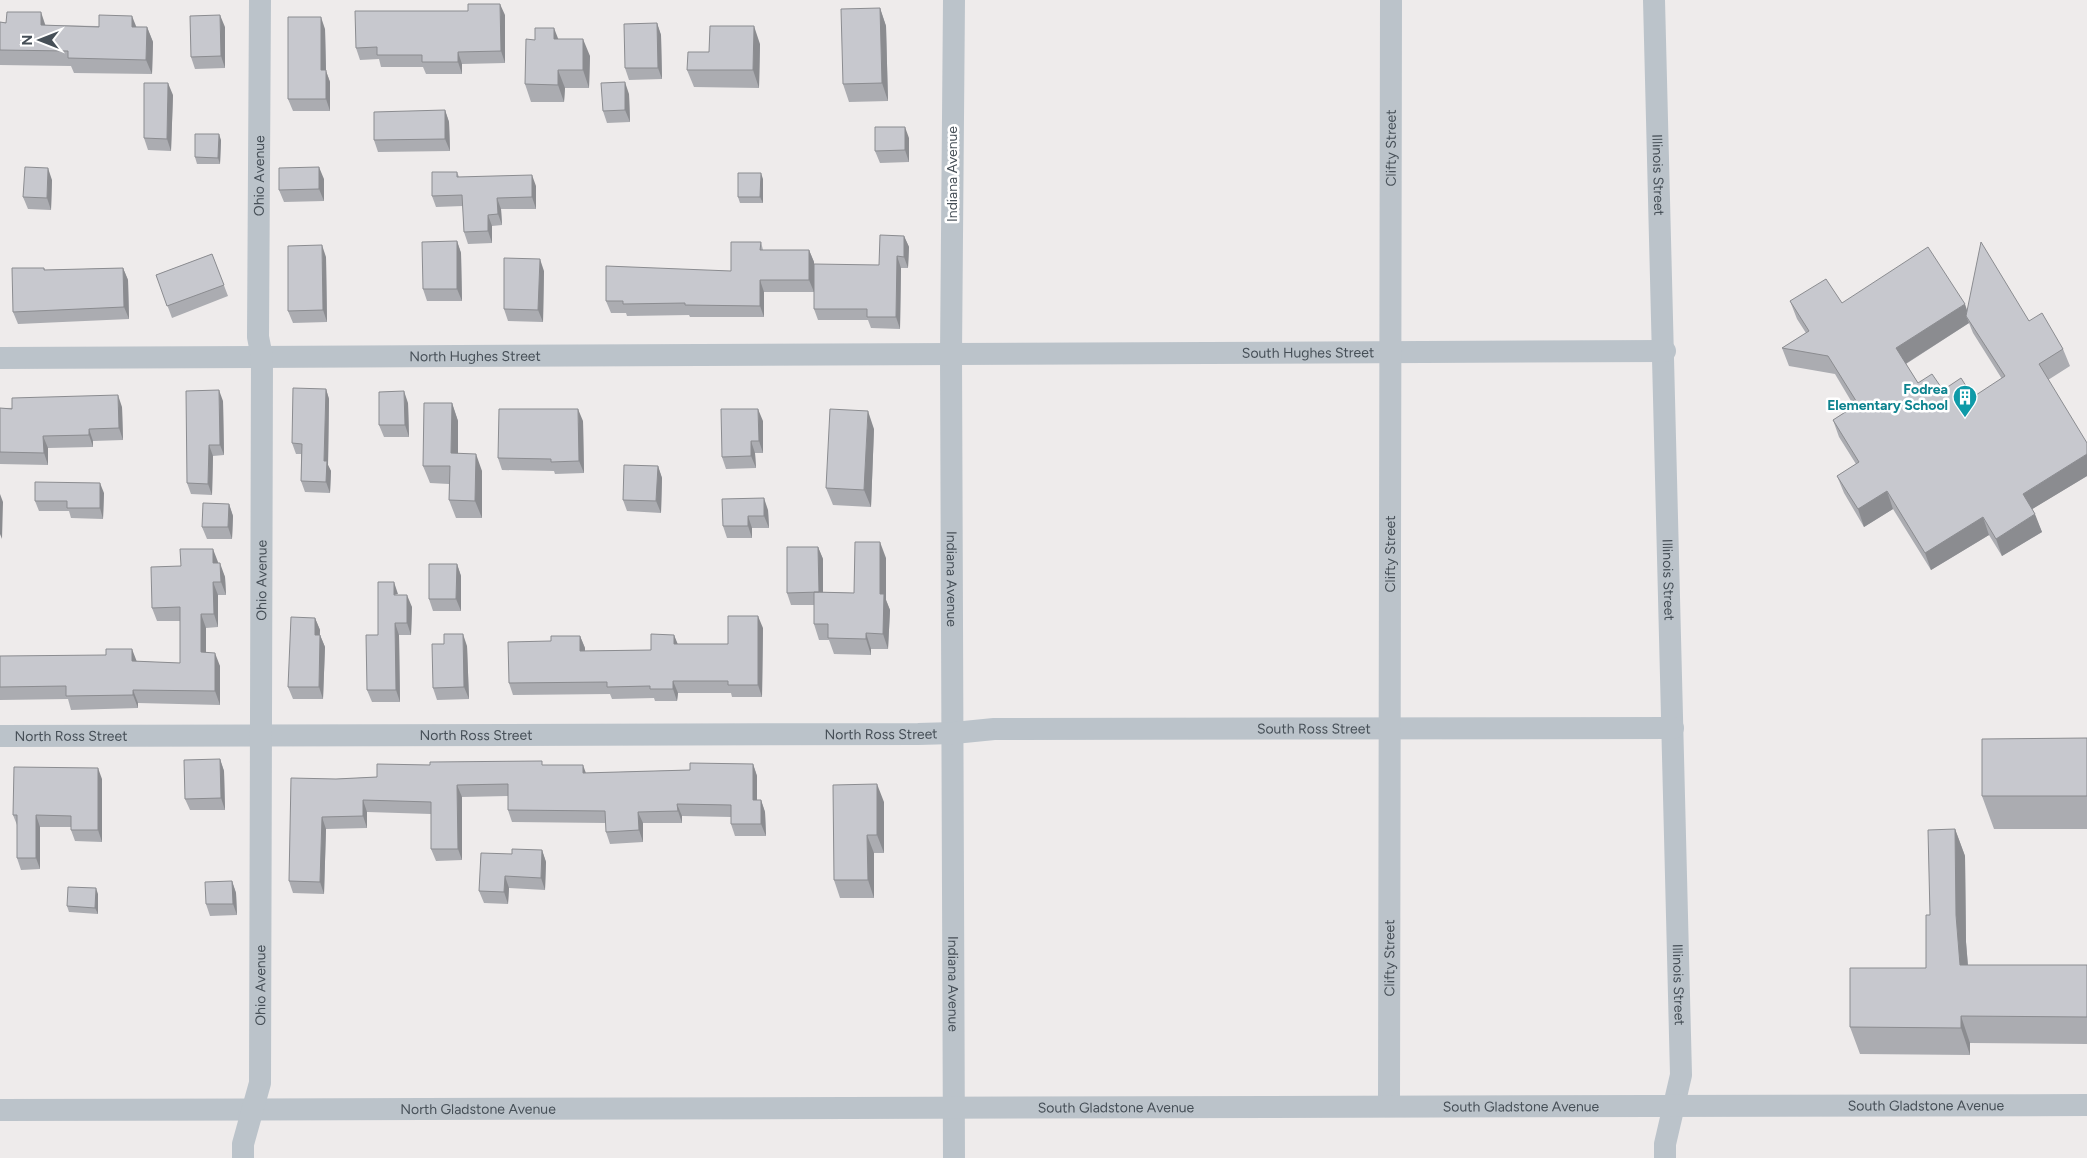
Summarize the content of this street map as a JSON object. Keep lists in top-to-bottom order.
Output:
{
  "streets": {
    "street": [
      "Clifty Street",
      "Indiana Avenue",
      "Ohio Avenue",
      "Illinois Street",
      "South Hughes Street",
      "North Hughes Street",
      "South Ross Street",
      "North Ross Street",
      "South Gladstone Avenue",
      "North Gladstone Avenue"
    ]
  },
  "crossings": [
    ["Clifty Street", "South Hughes Street"],
    ["Clifty Street", "South Ross Street"],
    ["Clifty Street", "South Gladstone Avenue"],
    ["Indiana Avenue", "South Hughes Street"],
    ["Indiana Avenue", "North Hughes Street"],
    ["Indiana Avenue", "South Ross Street"],
    ["Indiana Avenue", "North Ross Street"],
    ["Indiana Avenue", "South Gladstone Avenue"],
    ["Indiana Avenue", "North Gladstone Avenue"],
    ["Ohio Avenue", "North Hughes Street"],
    ["Ohio Avenue", "North Ross Street"],
    ["Ohio Avenue", "North Gladstone Avenue"],
    ["Illinois Street", "South Hughes Street"],
    ["Illinois Street", "South Ross Street"],
    ["Illinois Street", "South Gladstone Avenue"],
    ["South Hughes Street", "North Hughes Street"],
    ["South Ross Street", "North Ross Street"],
    ["South Gladstone Avenue", "North Gladstone Avenue"]
  ],
  "places": {
    "building": ["Fodrea Elementary School"]
  },
  "north": "left"
}
